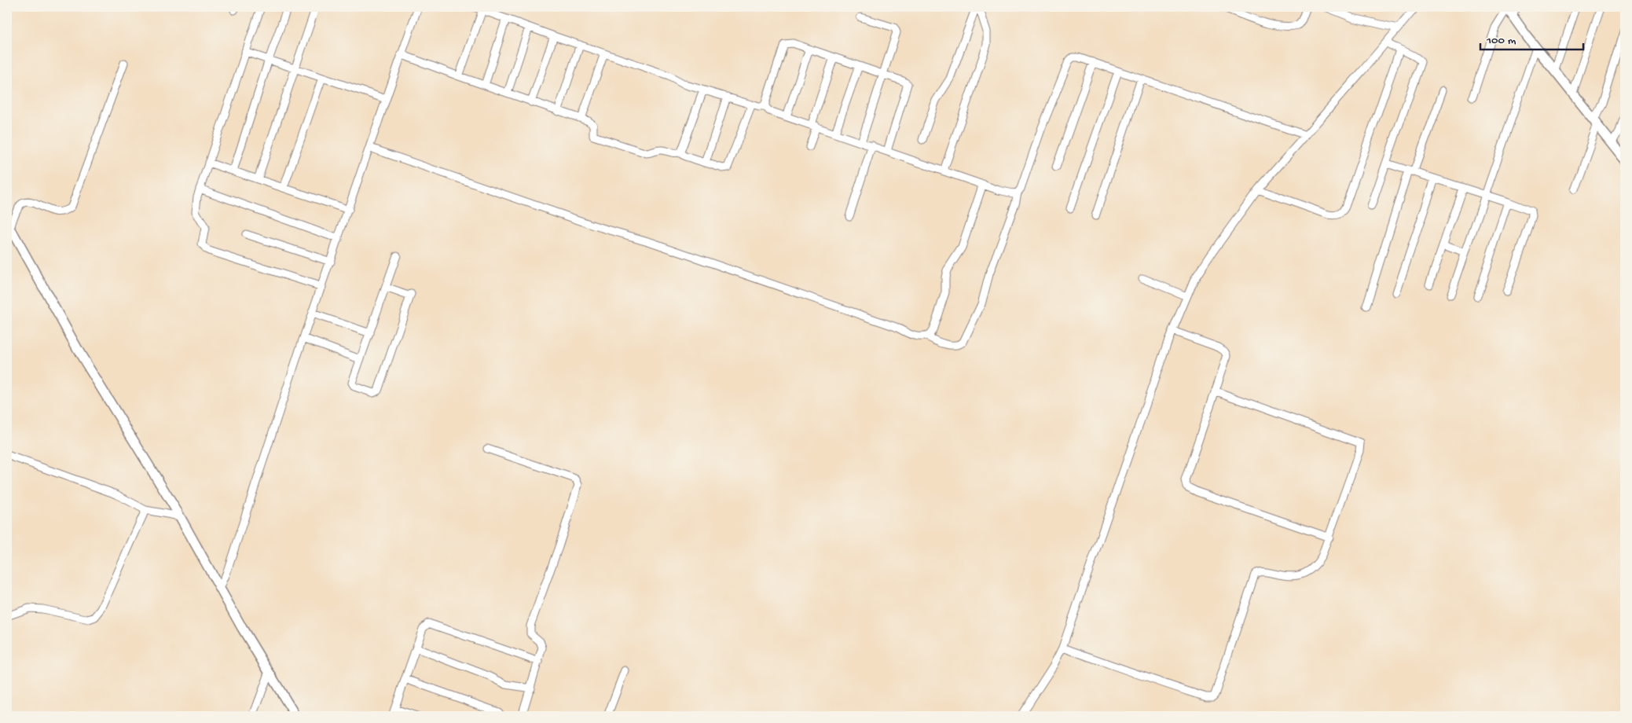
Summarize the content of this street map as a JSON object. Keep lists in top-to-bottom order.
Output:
{
  "scale_bar": "100 m"
}
